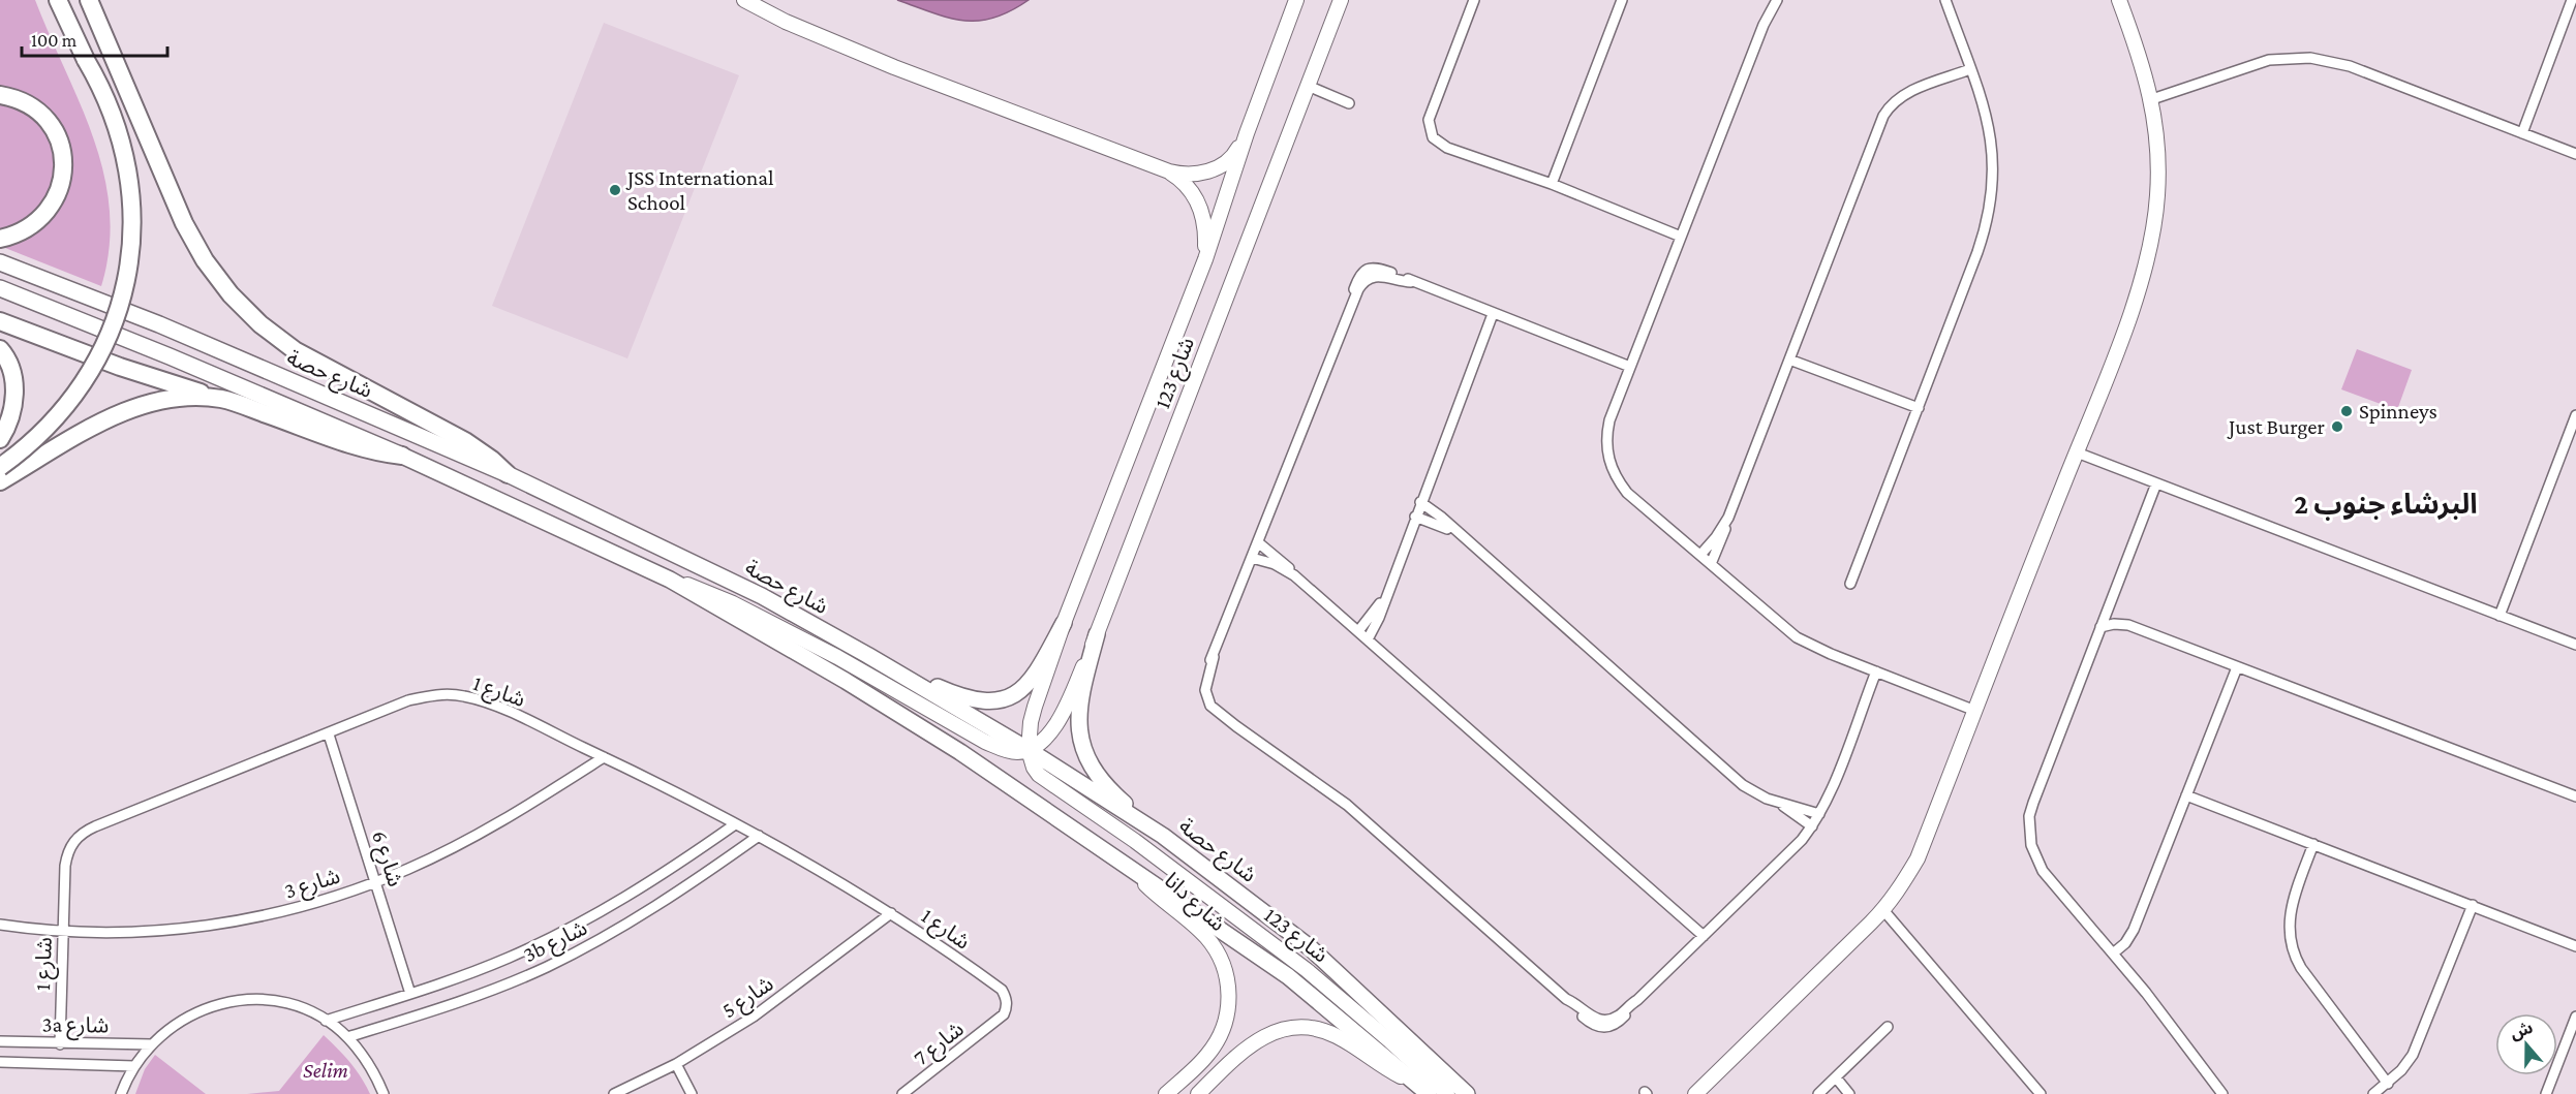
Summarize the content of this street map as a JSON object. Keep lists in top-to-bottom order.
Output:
{
  "streets": {
    "main road": ["شارع 123", "شارع حصة", "شارع دانا"],
    "street": [
      "شارع 1",
      "شارع 6",
      "شارع 3",
      "3b شارع",
      "شارع 5",
      "3a شارع",
      "شارع 7"
    ]
  },
  "crossings": [
    ["شارع 123", "شارع حصة"],
    ["شارع 1", "شارع 6"],
    ["شارع 1", "شارع 3"],
    ["شارع 1", "3b شارع"],
    ["شارع 1", "شارع 5"],
    ["شارع 1", "3a شارع"],
    ["شارع 1", "شارع 7"],
    ["شارع 6", "شارع 3"],
    ["شارع 6", "3b شارع"]
  ],
  "districts": ["البرشاء جنوب 2"],
  "parks": ["Selim"],
  "places": ["JSS International School", "Spinneys", "Just Burger"],
  "scale_bar": "100 m",
  "north": "top"
}
